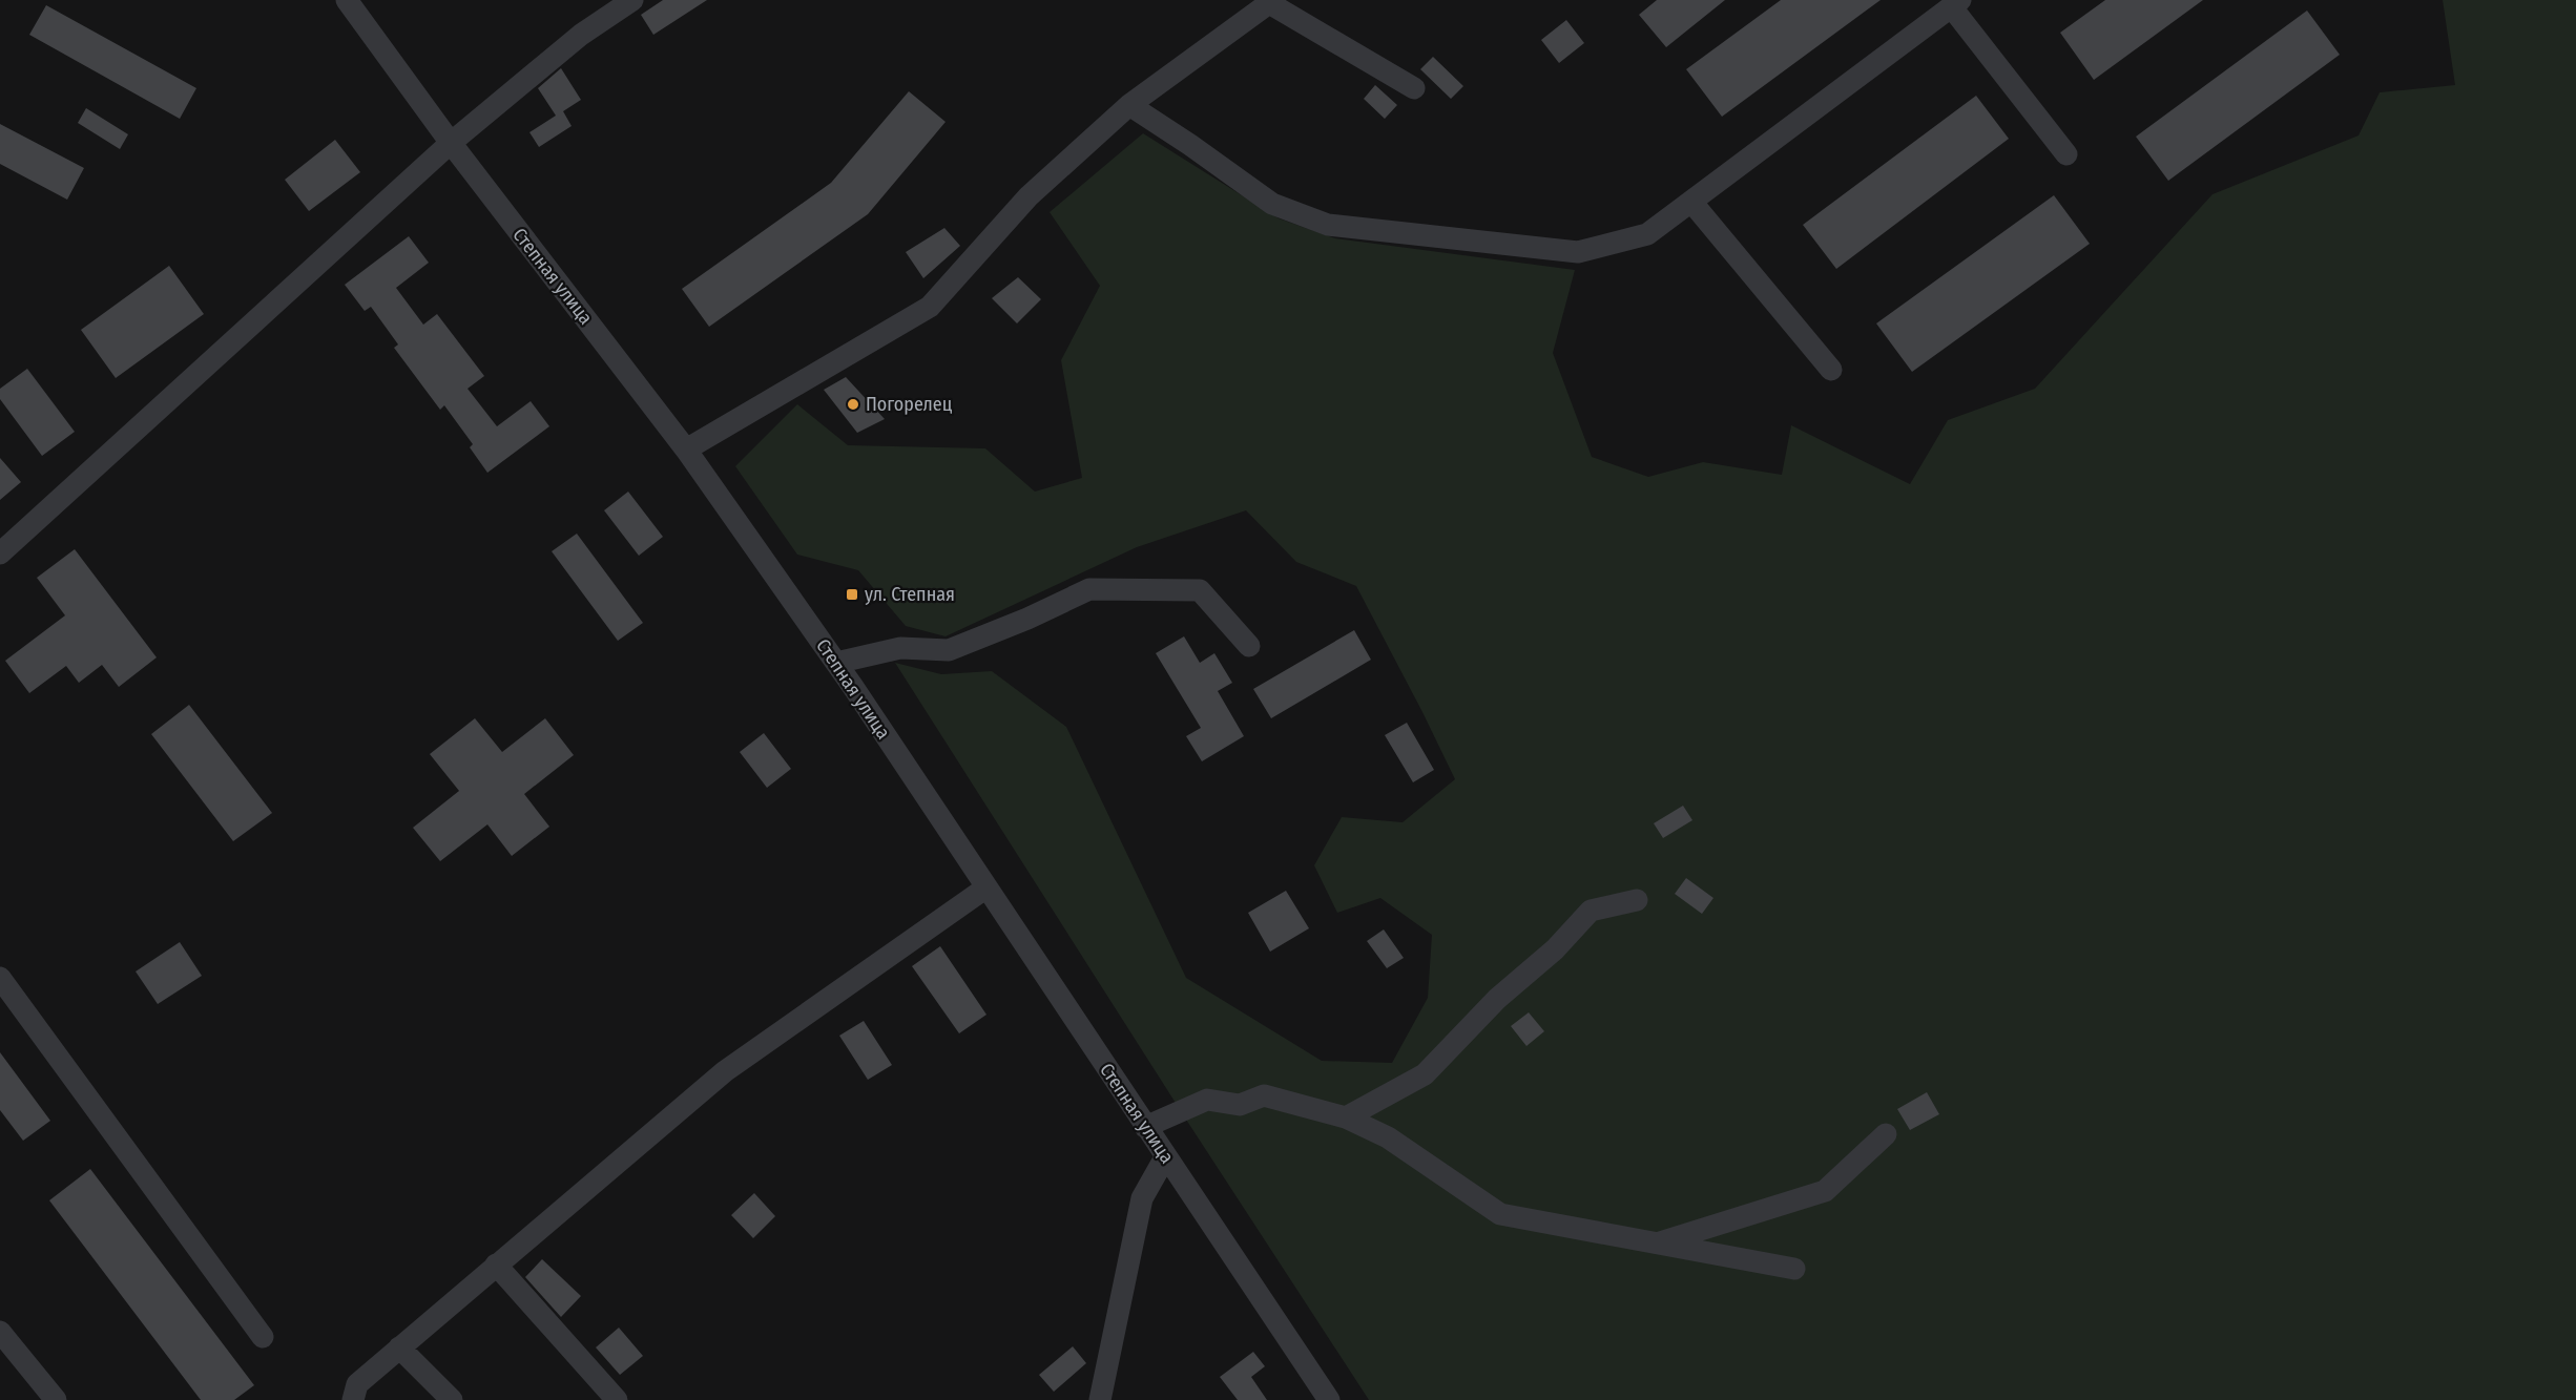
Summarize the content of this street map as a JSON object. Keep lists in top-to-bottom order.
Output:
{
  "streets": {
    "street": ["Степная улица"]
  },
  "places": {
    "other": ["Погорелец"],
    "transit": ["ул. Степная"]
  }
}
